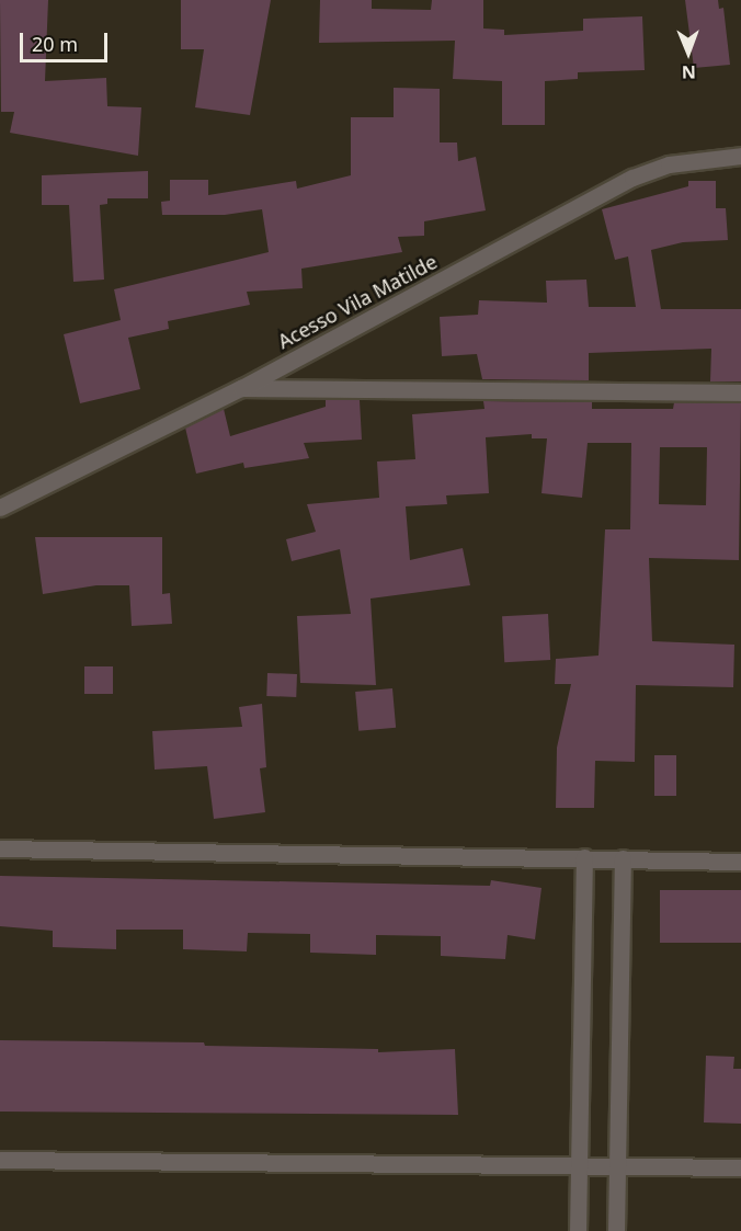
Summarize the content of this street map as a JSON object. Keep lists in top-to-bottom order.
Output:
{
  "streets": {
    "street": ["Acesso Vila Matilde"]
  },
  "scale_bar": "20 m",
  "north": "bottom"
}
